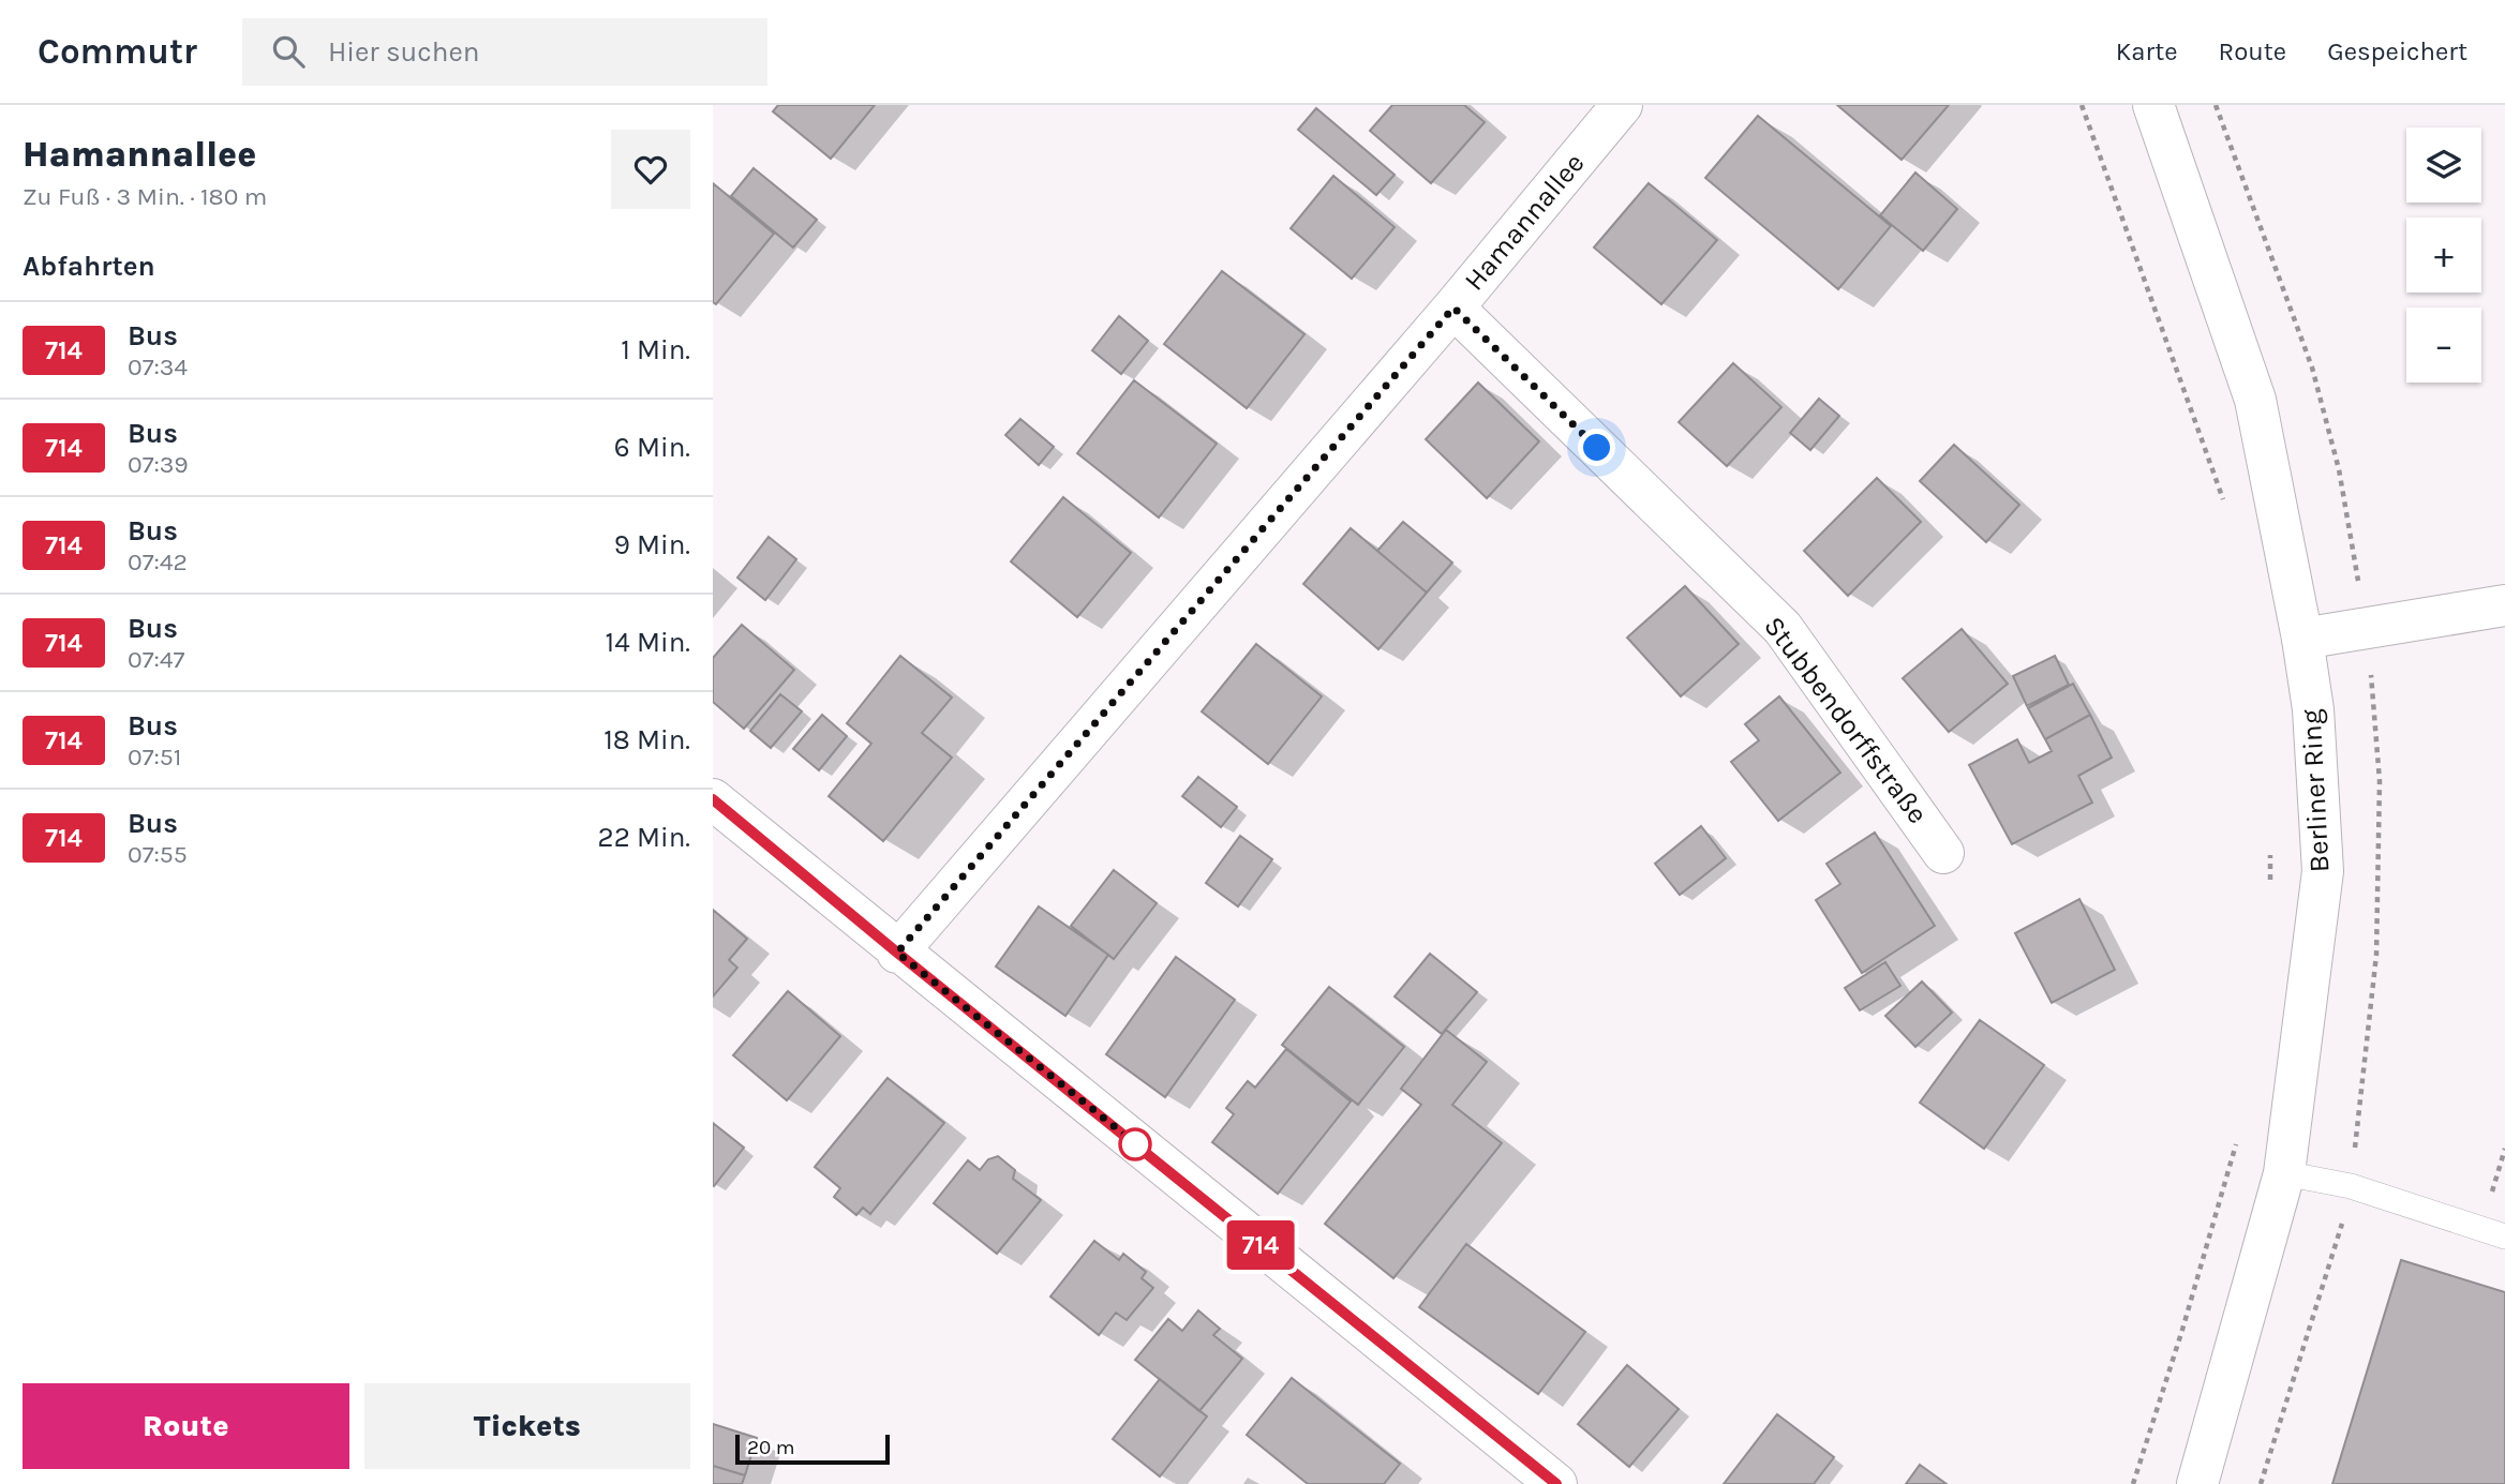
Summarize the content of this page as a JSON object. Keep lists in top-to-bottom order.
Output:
{
  "streets": {
    "street": ["Hamannallee", "Stubbendorffstraße", "Berliner Ring"]
  },
  "crossings": [
    ["Hamannallee", "Stubbendorffstraße"]
  ],
  "lines": ["bus line 714"],
  "scale_bar": "20 m",
  "page": {
    "header": "Commutr",
    "search": "Hier suchen",
    "nav": ["Karte", "Route", "Gespeichert"],
    "heading": [
      ["Hamannallee", "Zu Fuß · 3 Min. · 180 m"],
      "Abfahrten"
    ],
    "on_map": "714",
    "map_buttons": ["+", "−"],
    "list": [
      {
        "mark": "714",
        "name": "Bus",
        "note": "07:34",
        "value": "1 Min."
      },
      {
        "mark": "714",
        "name": "Bus",
        "note": "07:39",
        "value": "6 Min."
      },
      {
        "mark": "714",
        "name": "Bus",
        "note": "07:42",
        "value": "9 Min."
      },
      {
        "mark": "714",
        "name": "Bus",
        "note": "07:47",
        "value": "14 Min."
      },
      {
        "mark": "714",
        "name": "Bus",
        "note": "07:51",
        "value": "18 Min."
      },
      {
        "mark": "714",
        "name": "Bus",
        "note": "07:55",
        "value": "22 Min."
      }
    ],
    "buttons": ["Route", "Tickets"],
    "scale": "20 m"
  }
}
